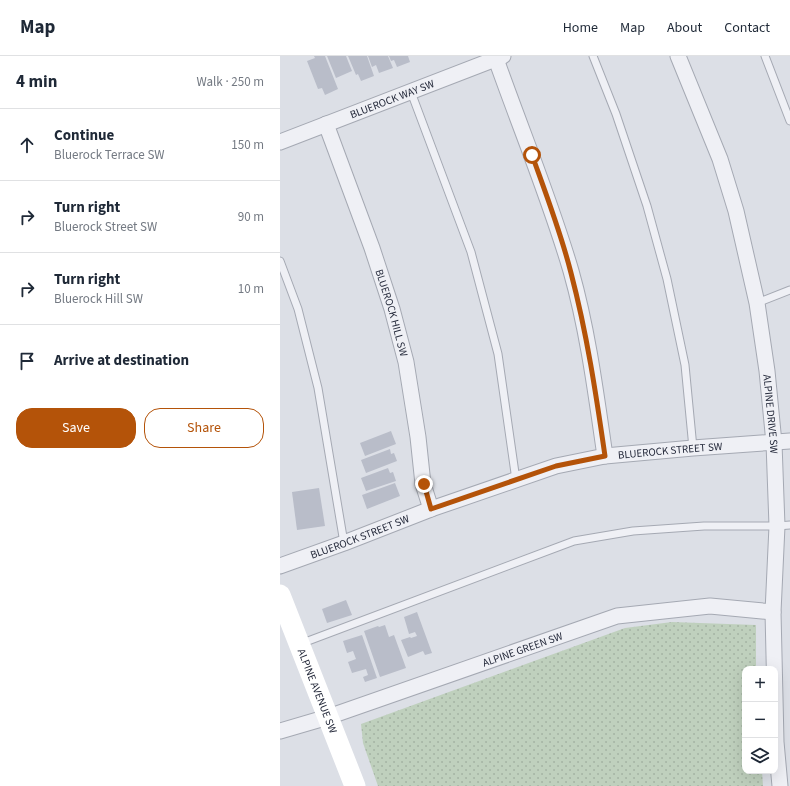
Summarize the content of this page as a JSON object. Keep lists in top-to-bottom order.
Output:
{
  "streets": {
    "street": [
      "BLUEROCK WAY SW",
      "BLUEROCK HILL SW",
      "ALPINE DRIVE SW",
      "BLUEROCK STREET SW",
      "ALPINE GREEN SW",
      "ALPINE AVENUE SW"
    ]
  },
  "crossings": [
    ["BLUEROCK WAY SW", "BLUEROCK HILL SW"],
    ["BLUEROCK HILL SW", "BLUEROCK STREET SW"],
    ["ALPINE DRIVE SW", "BLUEROCK STREET SW"],
    ["ALPINE DRIVE SW", "ALPINE GREEN SW"],
    ["ALPINE GREEN SW", "ALPINE AVENUE SW"]
  ],
  "page": {
    "header": "Map",
    "nav": [
      "Home",
      "Map",
      "About",
      "Contact"
    ],
    "heading": ["4 min", "Walk · 250 m"],
    "list": [
      ["Continue", "Bluerock Terrace SW", "150 m"],
      ["Turn right", "Bluerock Street SW", "90 m"],
      ["Turn right", "Bluerock Hill SW", "10 m"],
      "Arrive at destination"
    ],
    "buttons": ["Save", "Share"],
    "map_buttons": ["+", "−"]
  }
}
